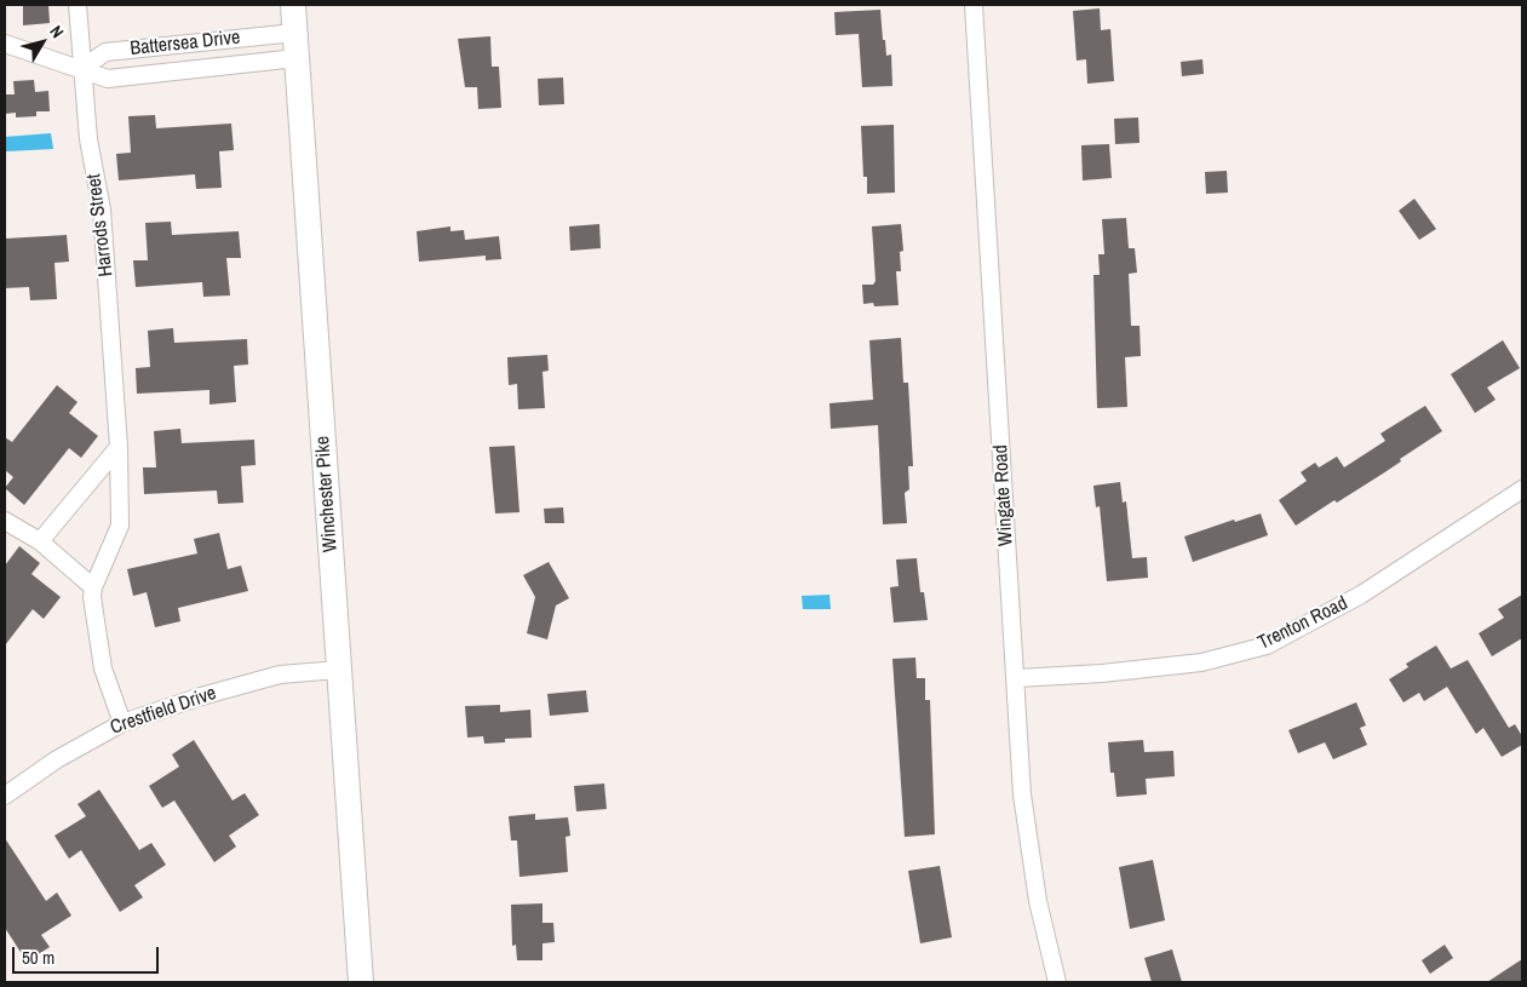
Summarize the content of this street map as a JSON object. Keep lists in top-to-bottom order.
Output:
{
  "streets": {
    "main road": ["Winchester Pike"],
    "street": [
      "Battersea Drive",
      "Harrods Street",
      "Wingate Road",
      "Trenton Road",
      "Crestfield Drive"
    ]
  },
  "crossings": [
    ["Battersea Drive", "Harrods Street"],
    ["Battersea Drive", "Winchester Pike"],
    ["Harrods Street", "Crestfield Drive"],
    ["Winchester Pike", "Crestfield Drive"],
    ["Wingate Road", "Trenton Road"]
  ],
  "scale_bar": "50 m",
  "north": "top right"
}
